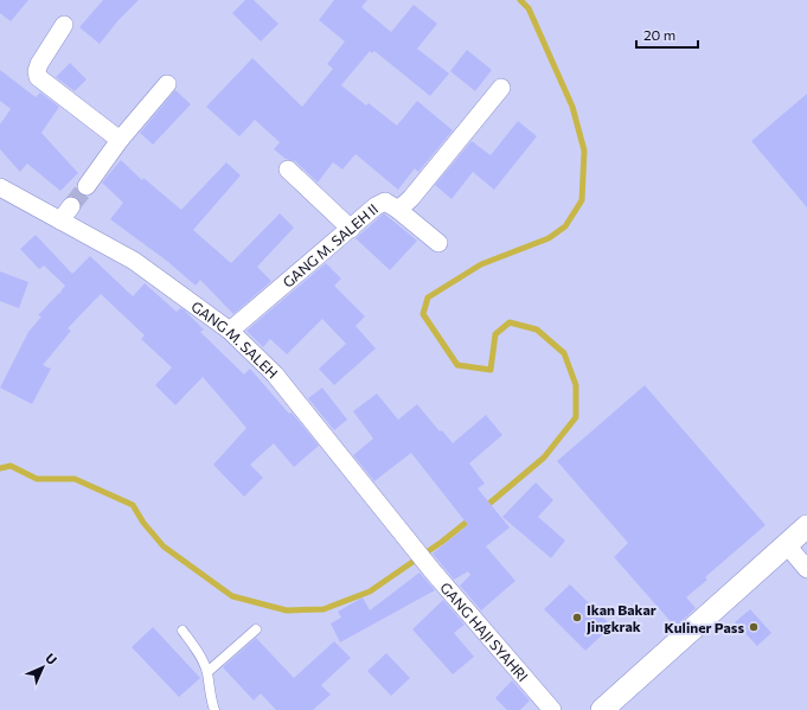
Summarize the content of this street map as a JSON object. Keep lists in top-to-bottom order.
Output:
{
  "streets": {
    "street": ["GANG M. SALEH II", "GANG M. SALEH", "GANG HAJI SYAHRI"]
  },
  "crossings": [
    ["GANG M. SALEH II", "GANG M. SALEH"],
    ["GANG M. SALEH", "GANG HAJI SYAHRI"]
  ],
  "places": ["Ikan Bakar Jingkrak", "Kuliner Pass"],
  "scale_bar": "20 m",
  "north": "top right"
}
